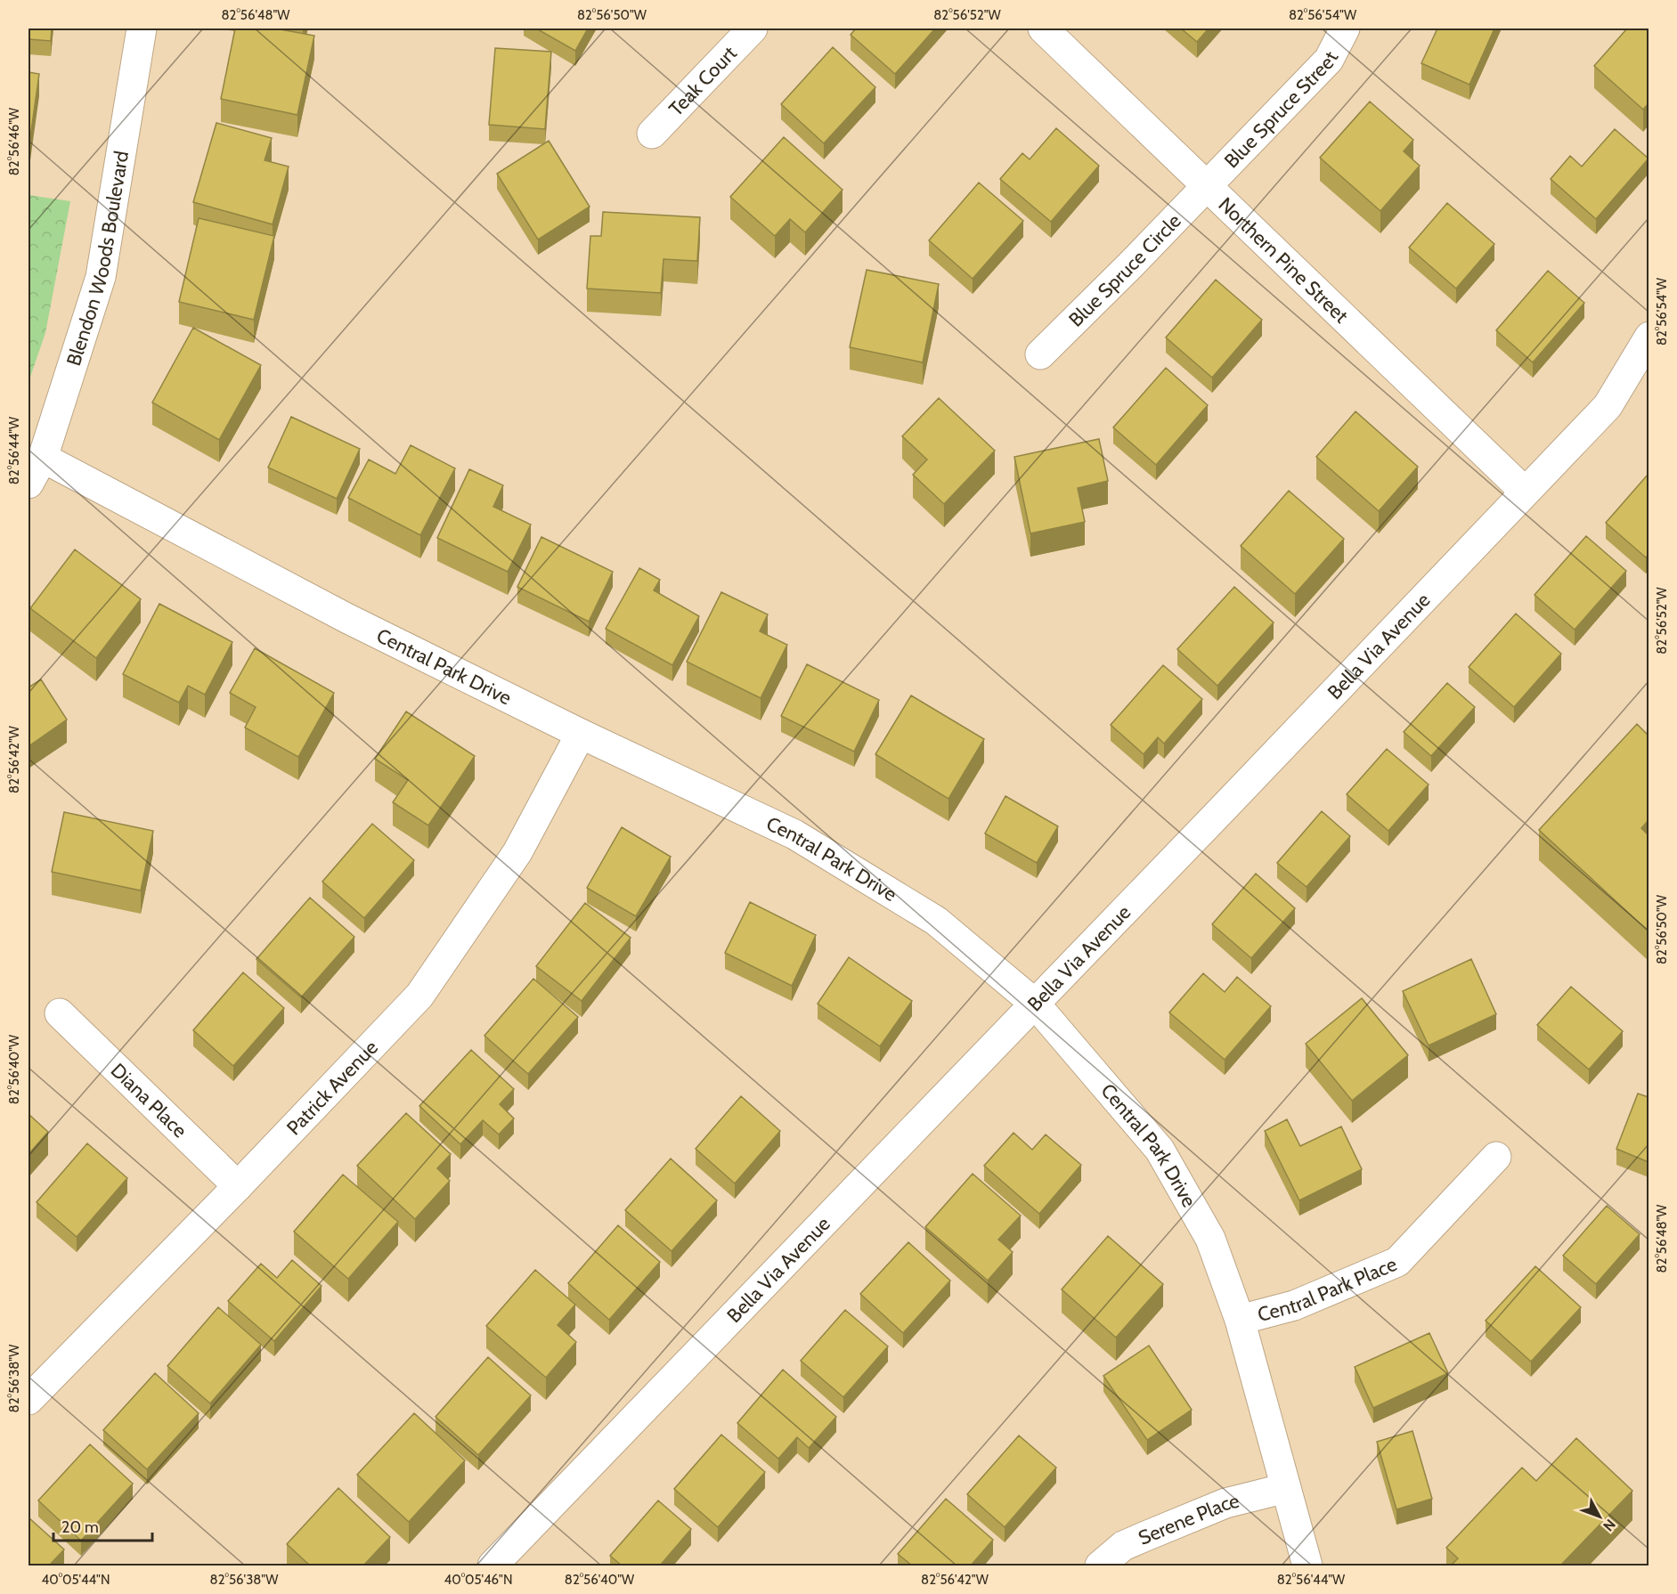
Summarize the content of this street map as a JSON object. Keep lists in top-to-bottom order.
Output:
{
  "streets": {
    "street": [
      "Teak Court",
      "Blue Spruce Street",
      "Blendon Woods Boulevard",
      "Northern Pine Street",
      "Blue Spruce Circle",
      "Bella Via Avenue",
      "Central Park Drive",
      "Patrick Avenue",
      "Diana Place",
      "Central Park Place",
      "Serene Place"
    ]
  },
  "crossings": [
    ["Blue Spruce Street", "Northern Pine Street"],
    ["Blue Spruce Street", "Blue Spruce Circle"],
    ["Blendon Woods Boulevard", "Central Park Drive"],
    ["Northern Pine Street", "Blue Spruce Circle"],
    ["Northern Pine Street", "Bella Via Avenue"],
    ["Bella Via Avenue", "Central Park Drive"],
    ["Central Park Drive", "Patrick Avenue"],
    ["Central Park Drive", "Central Park Place"],
    ["Central Park Drive", "Serene Place"],
    ["Patrick Avenue", "Diana Place"]
  ],
  "scale_bar": "20 m",
  "north": "bottom right",
  "coordinates": [
    "82°56'48\"W",
    "82°56'50\"W",
    "82°56'52\"W",
    "82°56'54\"W",
    "82°56'46\"W",
    "82°56'44\"W",
    "82°56'42\"W",
    "82°56'40\"W",
    "82°56'38\"W",
    "40°05'44\"N",
    "40°05'46\"N"
  ]
}
